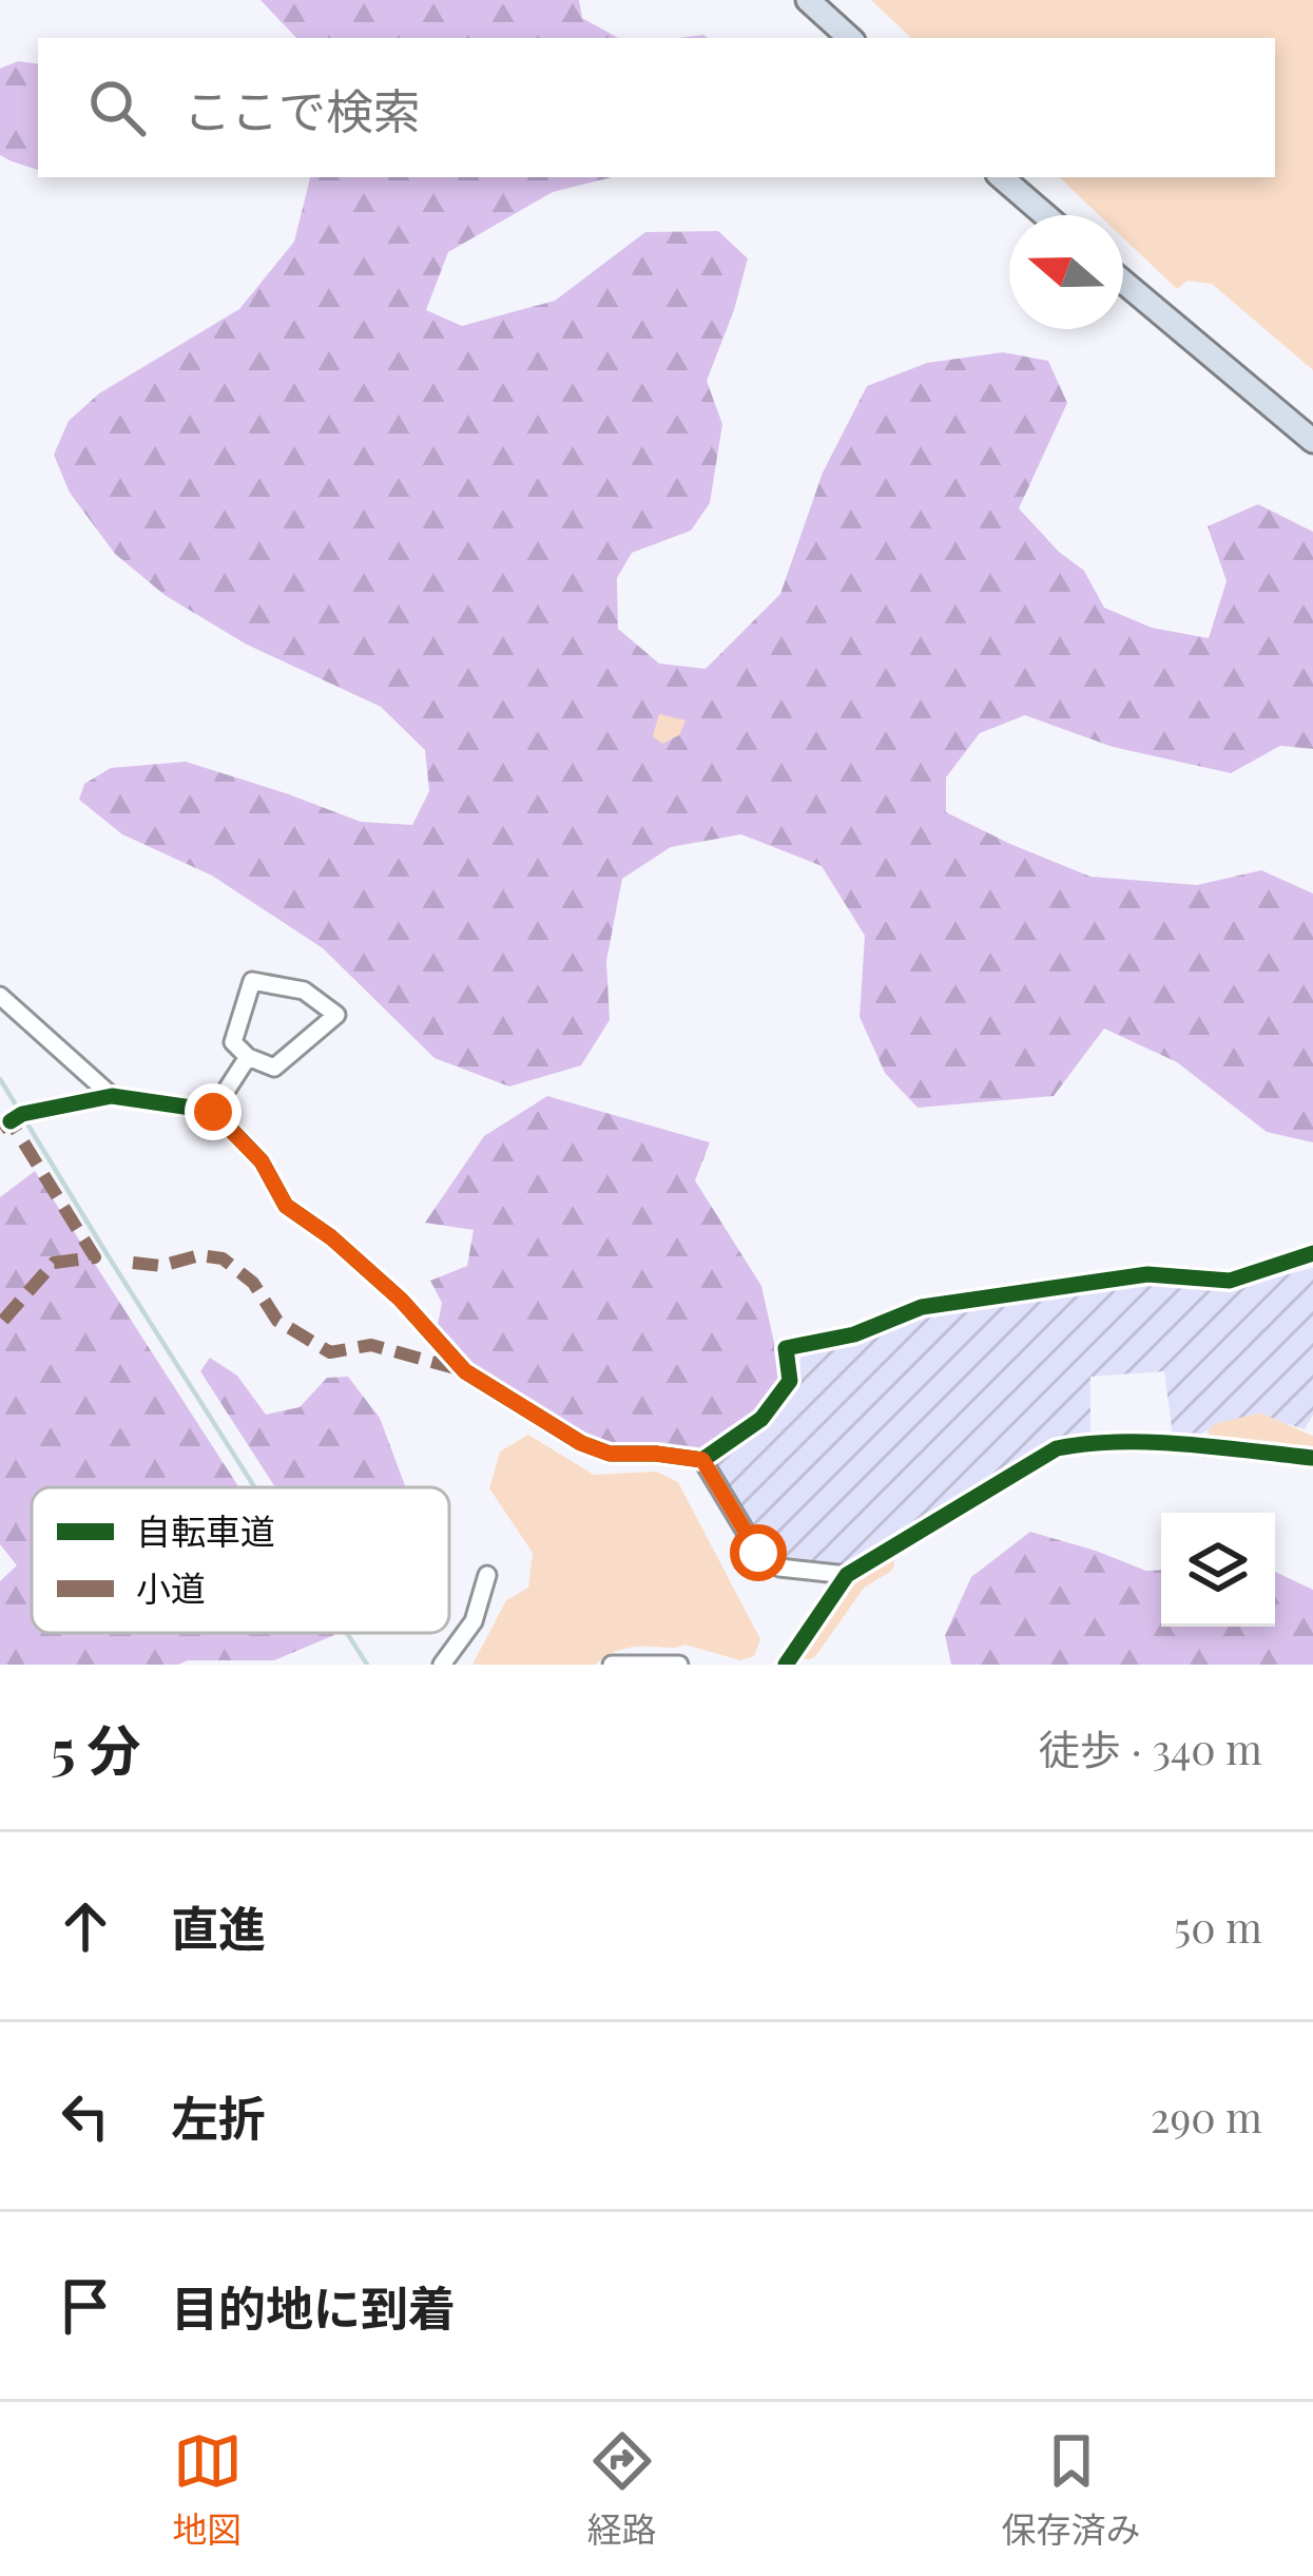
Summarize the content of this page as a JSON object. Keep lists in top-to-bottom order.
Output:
{
  "legend": ["自転車道", "小道"],
  "north": "left",
  "page": {
    "search": "ここで検索",
    "heading": ["5 分", "徒歩 · 340 m"],
    "list": [
      ["直進", "50 m"],
      ["左折", "290 m"],
      "目的地に到着"
    ],
    "nav": ["地図", "経路", "保存済み"]
  }
}
